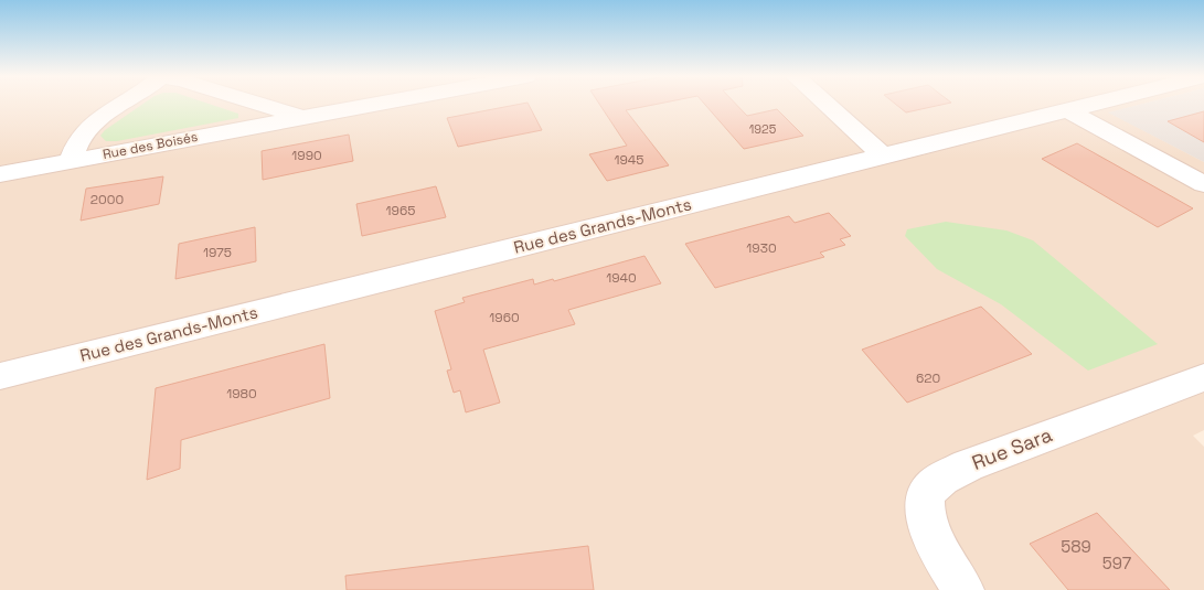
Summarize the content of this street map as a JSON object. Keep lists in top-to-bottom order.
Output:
{
  "streets": {
    "street": ["Rue des Boisés", "Rue des Grands-Monts", "Rue Sara"]
  },
  "house_numbers": [
    "1925",
    "1990",
    "1945",
    "2000",
    "1965",
    "1930",
    "1975",
    "1940",
    "1960",
    "620",
    "1980",
    "589",
    "597"
  ]
}
